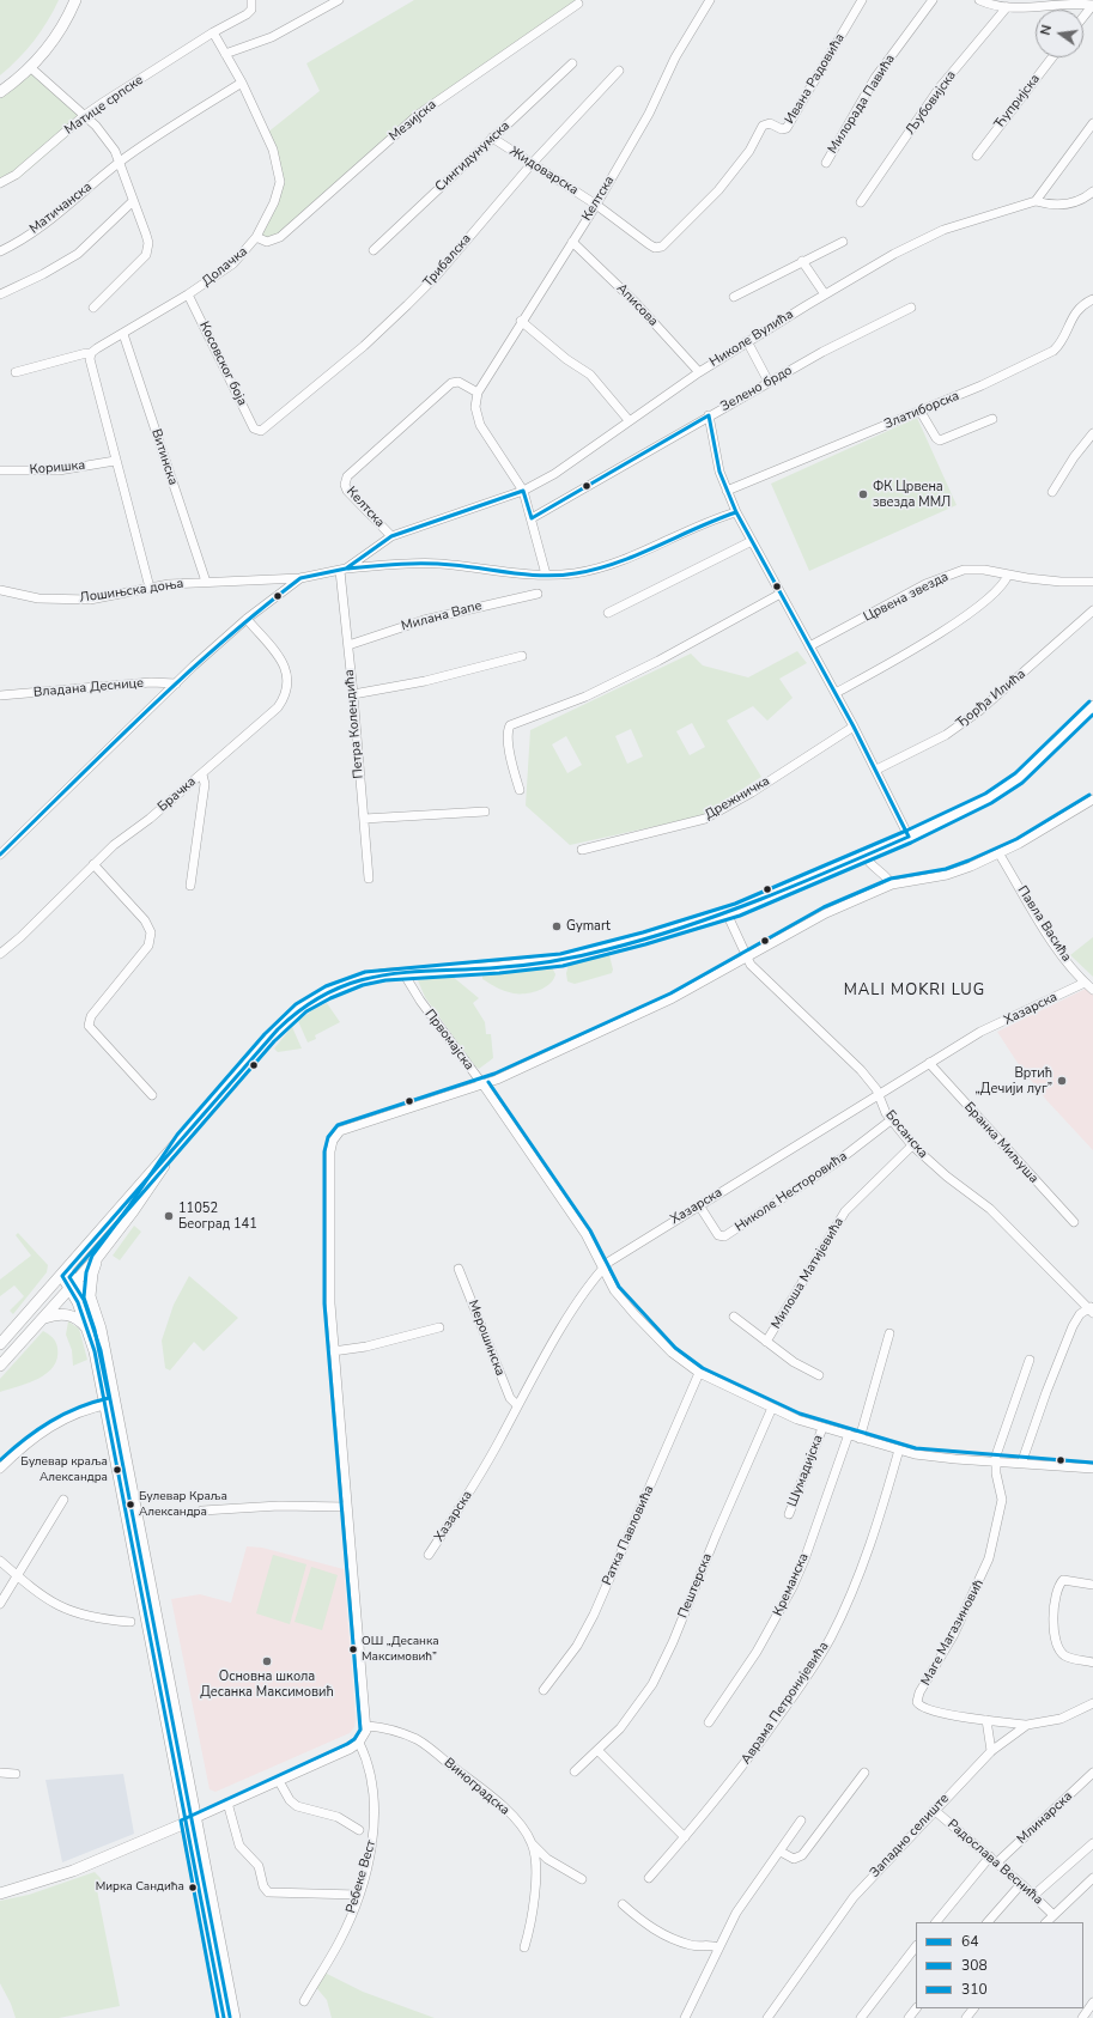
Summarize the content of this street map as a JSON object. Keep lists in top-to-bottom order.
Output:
{
  "streets": {
    "street": [
      "Ивана Радовића",
      "Ћупријска",
      "Љубовијска",
      "Милорада Павића",
      "Матице српске",
      "Мезијска",
      "Сингидунумска",
      "Жидоварска",
      "Келтска",
      "Матичанска",
      "Трибалска",
      "Долачка",
      "Аписова",
      "Николе Вулића",
      "Косовског боја",
      "Зелено брдо",
      "Златиборска",
      "Витинска",
      "Коришка",
      "Лошињска доња",
      "Црвена звезда",
      "Милана Вапе",
      "Владана Деснице",
      "Ђорђа Илића",
      "Петра Колендића",
      "Брачка",
      "Дрежничка",
      "Павла Васића",
      "Хазарска",
      "Првомајска",
      "Босанска",
      "Бранка Миљуша",
      "Николе Несторовића",
      "Милоша Матијевића",
      "Мерошинска",
      "Шумадијска",
      "Ратка Павловића",
      "Креманска",
      "Пештерска",
      "Маге Магазиновић",
      "Аврама Петронијевића",
      "Виноградска",
      "Млинарска",
      "Западно селиште",
      "Радослава Веснића",
      "Ребеке Вест"
    ]
  },
  "crossings": [
    ["Ивана Радовића", "Жидоварска"],
    ["Ивана Радовића", "Келтска"],
    ["Матице српске", "Долачка"],
    ["Мезијска", "Долачка"],
    ["Сингидунумска", "Жидоварска"],
    ["Жидоварска", "Келтска"],
    ["Жидоварска", "Трибалска"],
    ["Келтска", "Аписова"],
    ["Келтска", "Николе Вулића"],
    ["Келтска", "Витинска"],
    ["Келтска", "Лошињска доња"],
    ["Келтска", "Петра Колендића"],
    ["Матичанска", "Долачка"],
    ["Трибалска", "Косовског боја"],
    ["Долачка", "Косовског боја"],
    ["Долачка", "Витинска"],
    ["Аписова", "Николе Вулића"],
    ["Витинска", "Лошињска доња"],
    ["Милана Вапе", "Петра Колендића"],
    ["Павла Васића", "Хазарска"],
    ["Хазарска", "Првомајска"],
    ["Хазарска", "Босанска"],
    ["Хазарска", "Бранка Миљуша"],
    ["Хазарска", "Николе Несторовића"],
    ["Хазарска", "Мерошинска"],
    ["Првомајска", "Шумадијска"],
    ["Првомајска", "Ратка Павловића"],
    ["Првомајска", "Креманска"],
    ["Првомајска", "Пештерска"],
    ["Првомајска", "Маге Магазиновић"],
    ["Првомајска", "Аврама Петронијевића"],
    ["Босанска", "Николе Несторовића"],
    ["Босанска", "Милоша Матијевића"],
    ["Маге Магазиновић", "Западно селиште"],
    ["Млинарска", "Радослава Веснића"],
    ["Западно селиште", "Радослава Веснића"]
  ],
  "districts": ["MALI MOKRI LUG"],
  "places": [
    "ФК Црвена звезда ММЛ",
    "Gymart",
    "Вртић „Дечији луг”",
    "11052 Београд 141",
    "Булевар краља Александра",
    "Булевар Краља Александра",
    "ОШ „Десанка Максимовић”",
    "Основна школа Десанка Максимовић",
    "Мирка Сандића"
  ],
  "lines": ["transit line 64", "transit line 308", "transit line 310"],
  "legend": ["64", "308", "310"],
  "north": "left"
}
